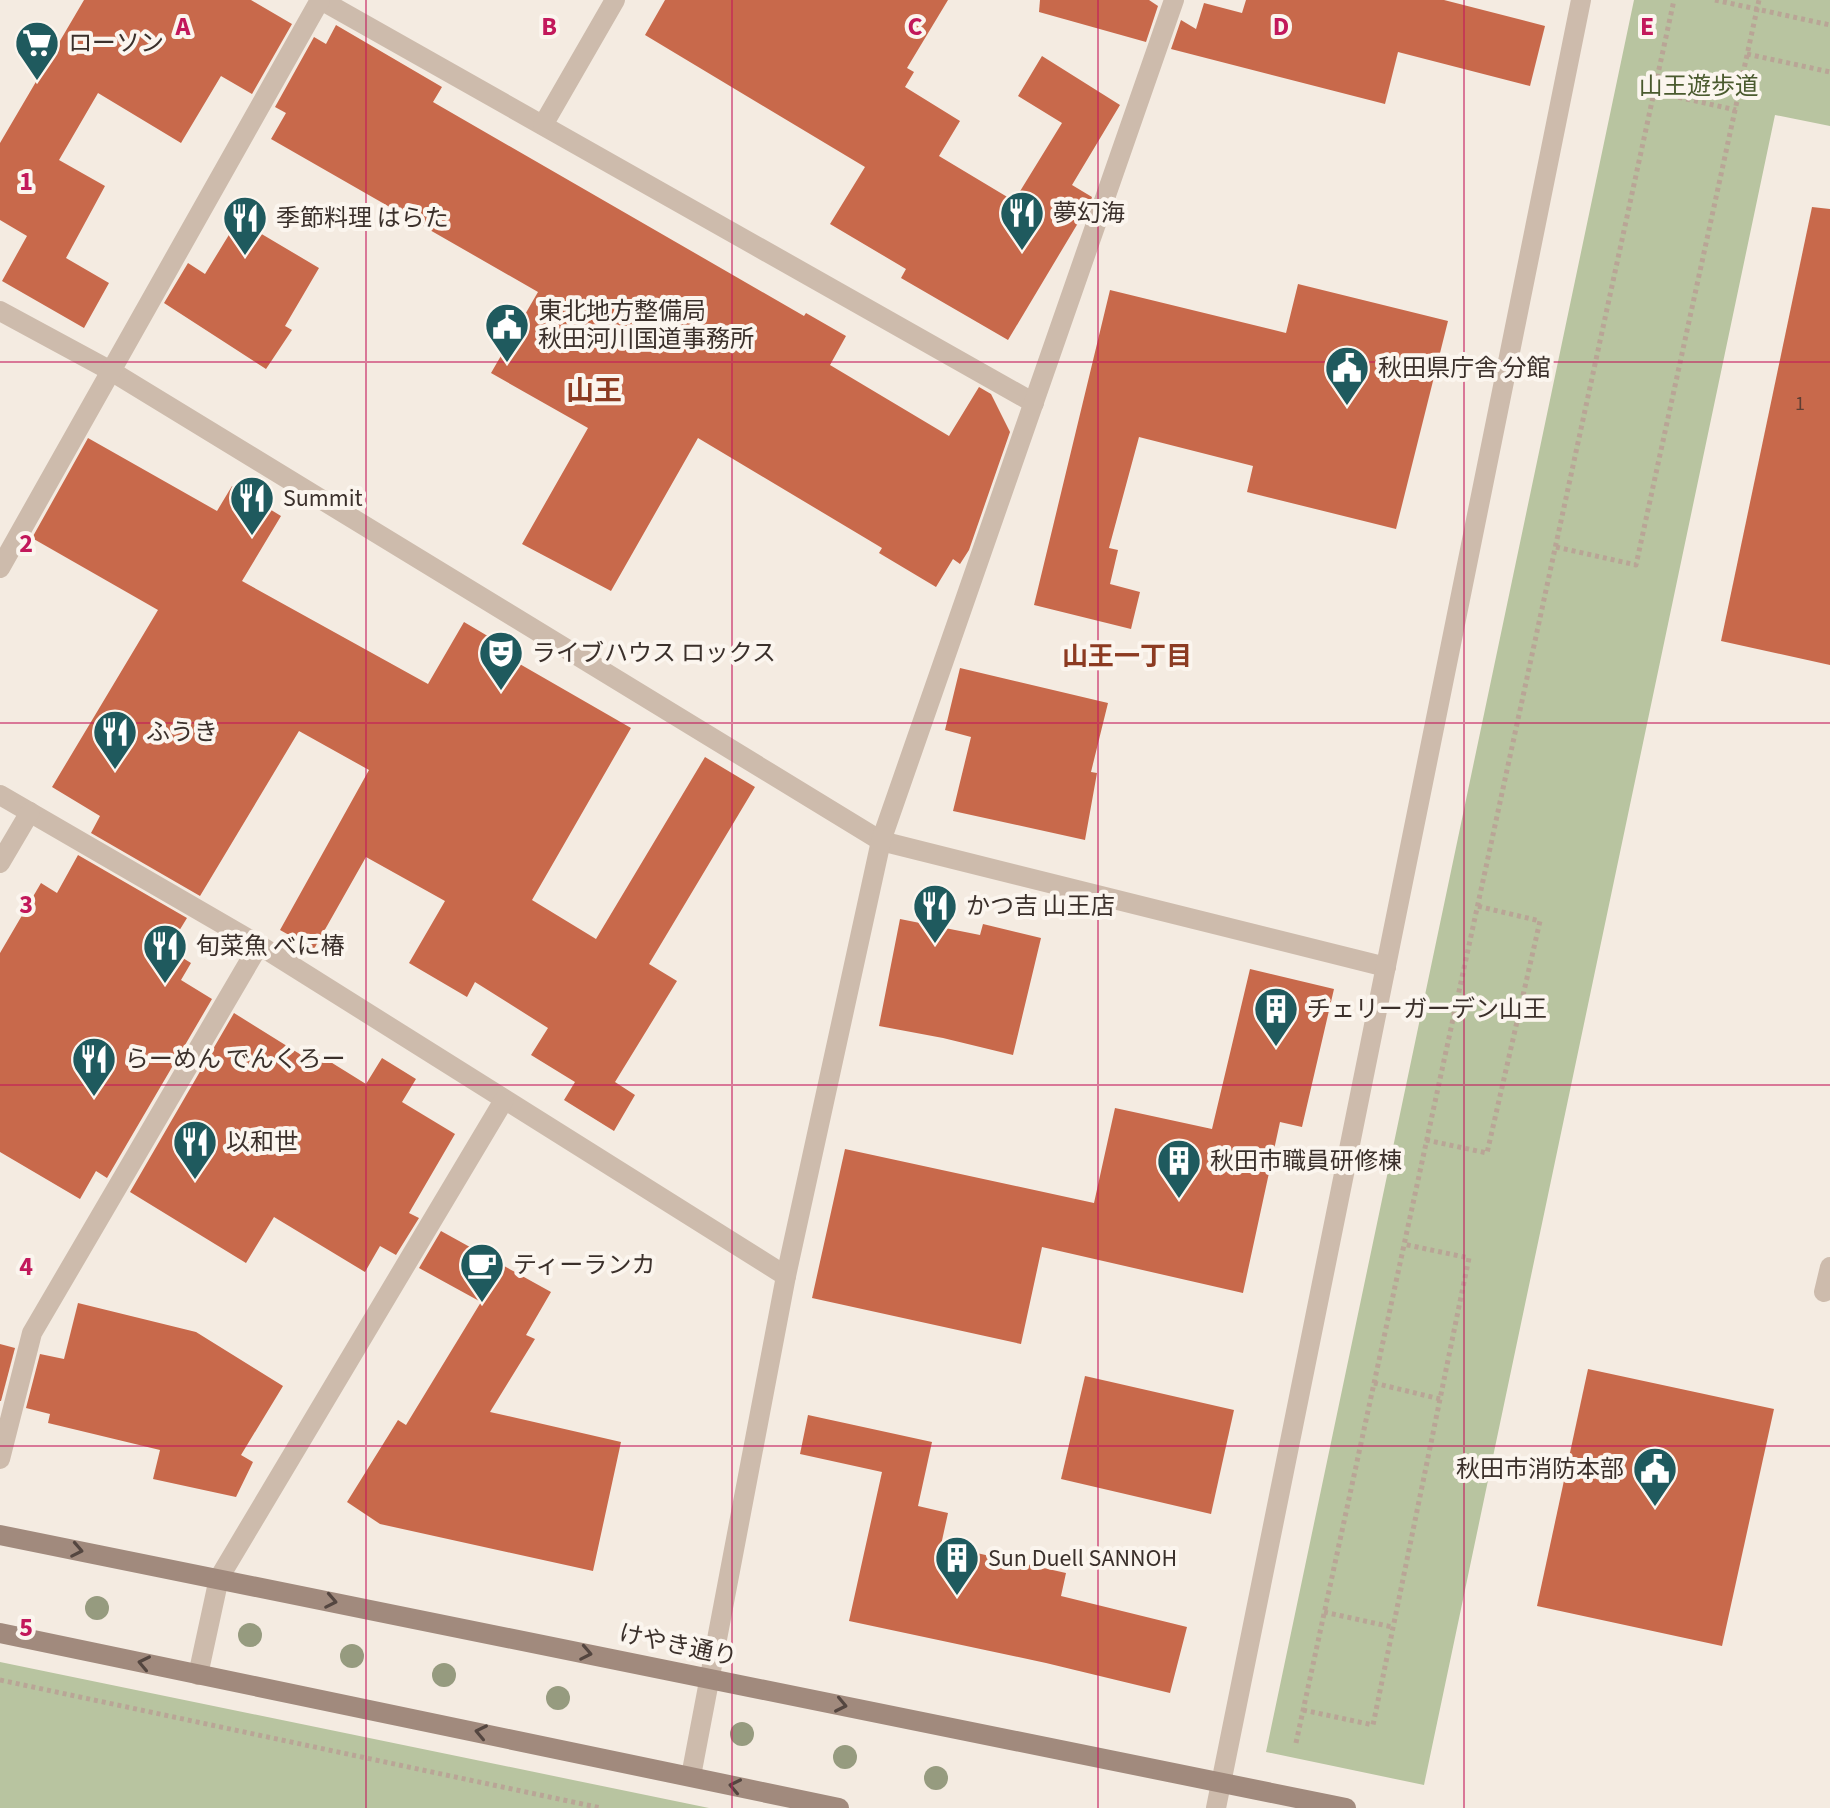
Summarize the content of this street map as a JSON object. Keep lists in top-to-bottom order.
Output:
{
  "streets": {
    "street": ["けやき通り"]
  },
  "districts": ["山王", "山王一丁目"],
  "parks": ["山王遊歩道"],
  "places": {
    "supermarket": ["ローソン"],
    "restaurant": [
      "夢幻海",
      "季節料理 はらた",
      "Summit",
      "ふうき",
      "かつ吉 山王店",
      "旬菜魚 べに椿",
      "らーめん でんくろー",
      "以和世"
    ],
    "public building": ["東北地方整備局 秋田河川国道事務所", "秋田県庁舎 分館", "秋田市消防本部"],
    "theatre": ["ライブハウス ロックス"],
    "building": ["チェリーガーデン山王", "秋田市職員研修棟", "Sun Duell SANNOH"],
    "cafe": ["ティーランカ"]
  },
  "house_numbers": ["1"],
  "grid": {
    "columns": [
      "A",
      "B",
      "C",
      "D",
      "E"
    ],
    "rows": [
      "1",
      "2",
      "3",
      "4",
      "5"
    ]
  }
}
